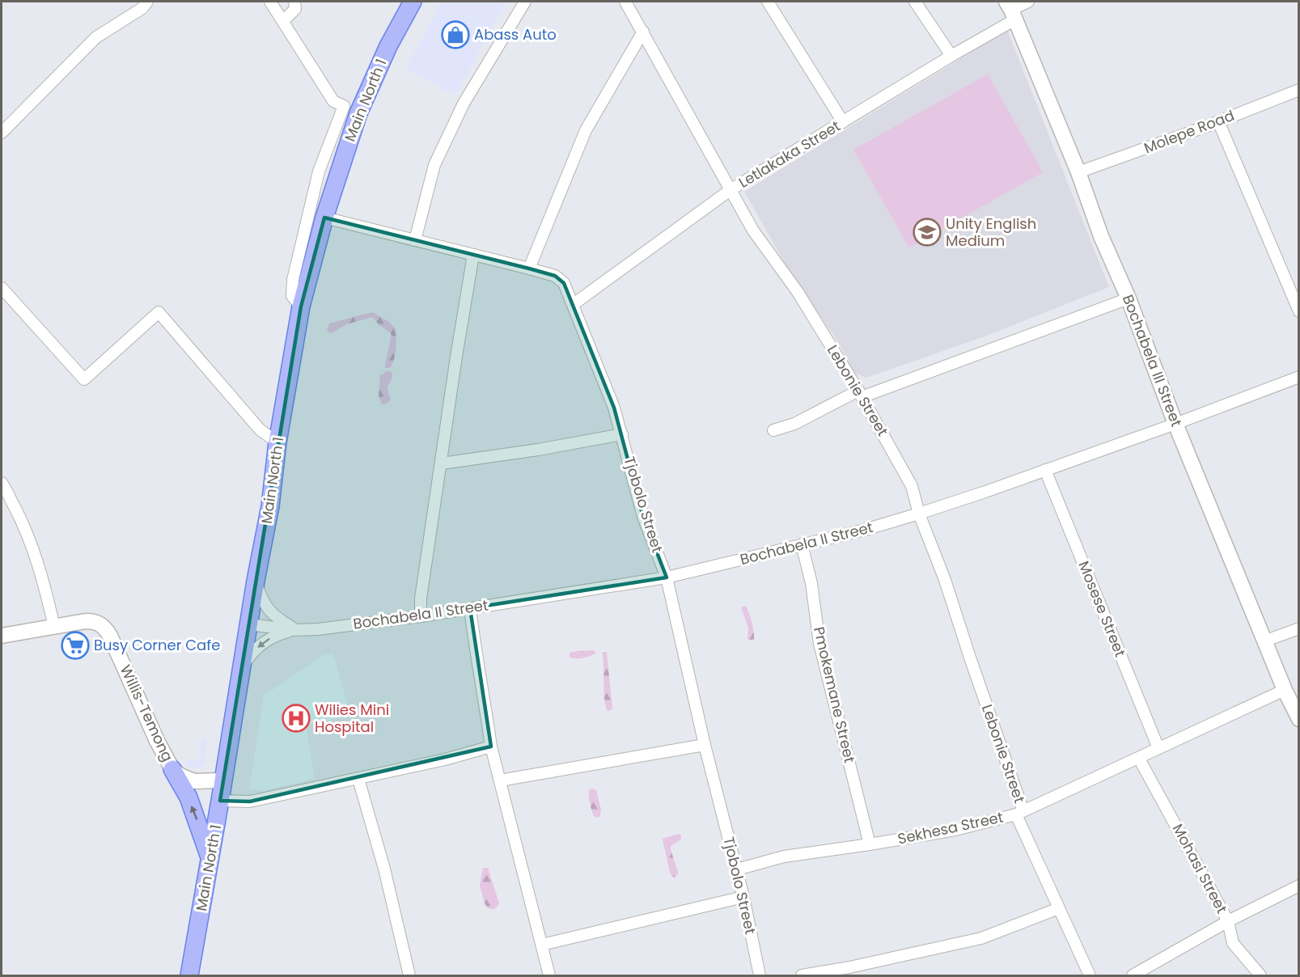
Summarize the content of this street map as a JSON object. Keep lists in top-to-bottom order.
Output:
{
  "streets": {
    "main road": ["Main North 1"],
    "street": [
      "Molepe Road",
      "Letlakaka Street",
      "Bochabela III Street",
      "Lebonie Street",
      "Tjobolo Street",
      "Bochabela II Street",
      "Mosese Street",
      "Pmokemane Street",
      "Willis-Temong",
      "Sekhesa Street",
      "Mohasi Street"
    ]
  },
  "crossings": [
    ["Main North 1", "Tjobolo Street"],
    ["Main North 1", "Bochabela II Street"],
    ["Main North 1", "Willis-Temong"],
    ["Molepe Road", "Bochabela III Street"],
    ["Letlakaka Street", "Bochabela III Street"],
    ["Letlakaka Street", "Lebonie Street"],
    ["Letlakaka Street", "Tjobolo Street"],
    ["Bochabela III Street", "Bochabela II Street"],
    ["Bochabela III Street", "Sekhesa Street"],
    ["Lebonie Street", "Bochabela II Street"],
    ["Lebonie Street", "Sekhesa Street"],
    ["Tjobolo Street", "Bochabela II Street"],
    ["Tjobolo Street", "Sekhesa Street"],
    ["Bochabela II Street", "Mosese Street"],
    ["Bochabela II Street", "Pmokemane Street"],
    ["Mosese Street", "Sekhesa Street"],
    ["Pmokemane Street", "Sekhesa Street"],
    ["Sekhesa Street", "Mohasi Street"]
  ],
  "places": {
    "shop": ["Abass Auto"],
    "school or university": ["Unity English Medium"],
    "supermarket": ["Busy Corner Cafe"],
    "hospital": ["Wilies Mini Hospital"]
  }
}
